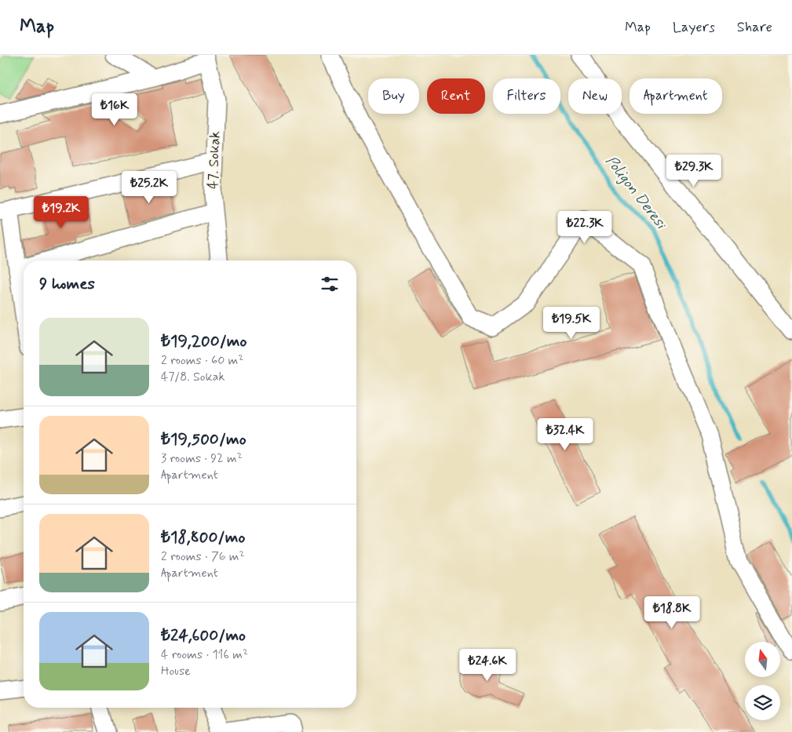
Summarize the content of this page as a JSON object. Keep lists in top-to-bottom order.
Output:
{
  "streets": {
    "street": ["47. Sokak"]
  },
  "water": ["Poligon Deresi"],
  "north": "top",
  "page": {
    "header": "Map",
    "nav": ["Map", "Layers", "Share"],
    "chip": [
      "Buy",
      "Rent",
      "Filters",
      "New",
      "Apartment"
    ],
    "price": [
      "₺16K",
      "₺29.3K",
      "₺25.2K",
      "₺19.2K",
      "₺22.3K",
      "₺19.5K",
      "₺32.4K",
      "₺18.8K",
      "₺24.6K"
    ],
    "heading": "9 homes",
    "list": [
      {
        "name": "₺19,200/mo",
        "note": "2 rooms · 60 m² · 47/8. Sokak"
      },
      {
        "name": "₺19,500/mo",
        "note": "3 rooms · 92 m² · Apartment"
      },
      {
        "name": "₺18,800/mo",
        "note": "2 rooms · 76 m² · Apartment"
      },
      {
        "name": "₺24,600/mo",
        "note": "4 rooms · 116 m² · House"
      }
    ]
  }
}
